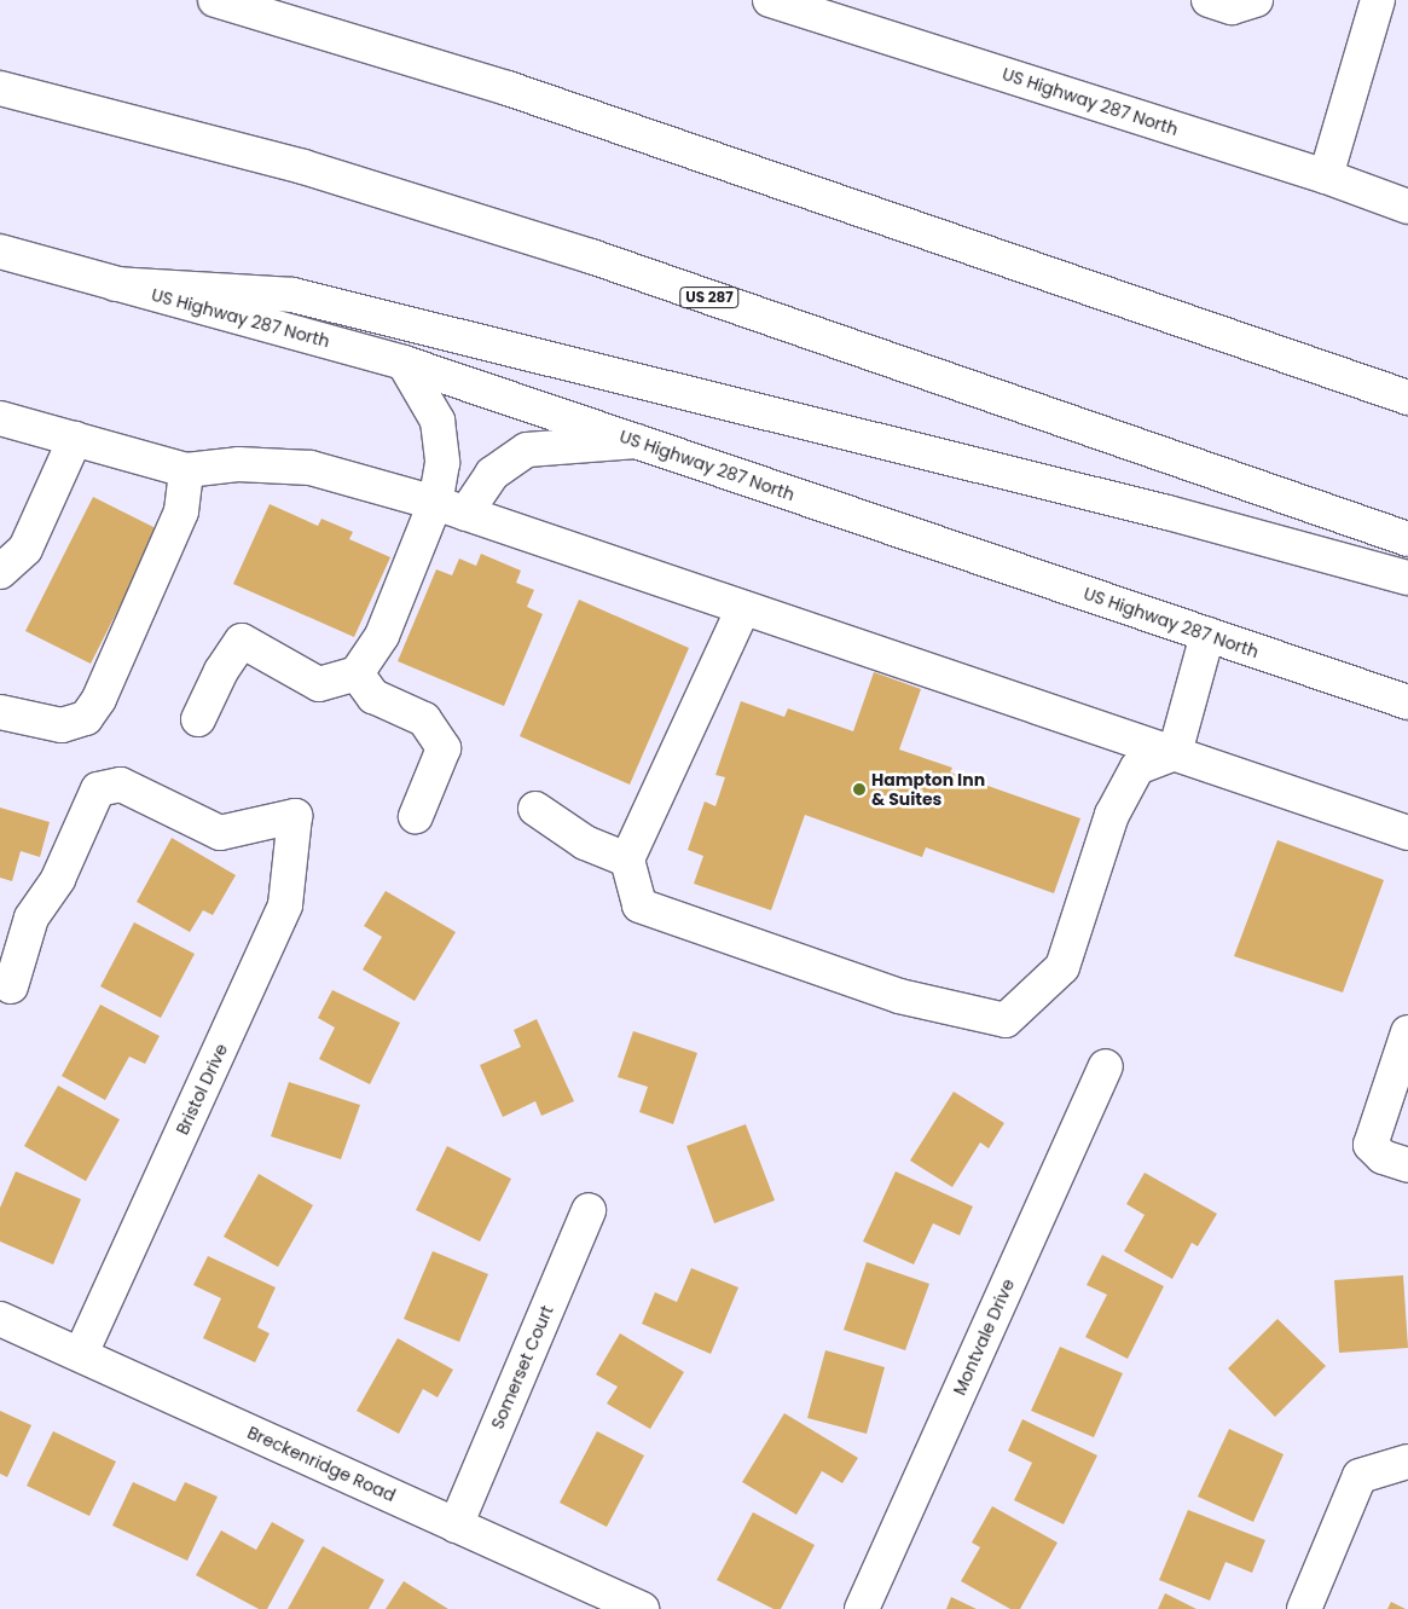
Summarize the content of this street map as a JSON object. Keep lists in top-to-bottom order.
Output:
{
  "streets": {
    "main road": [
      "US Highway 287 North",
      "US 287",
      "Bristol Drive",
      "Montvale Drive",
      "Somerset Court",
      "Breckenridge Road"
    ]
  },
  "crossings": [
    ["Bristol Drive", "Breckenridge Road"],
    ["Somerset Court", "Breckenridge Road"]
  ],
  "places": ["Hampton Inn & Suites"]
}
